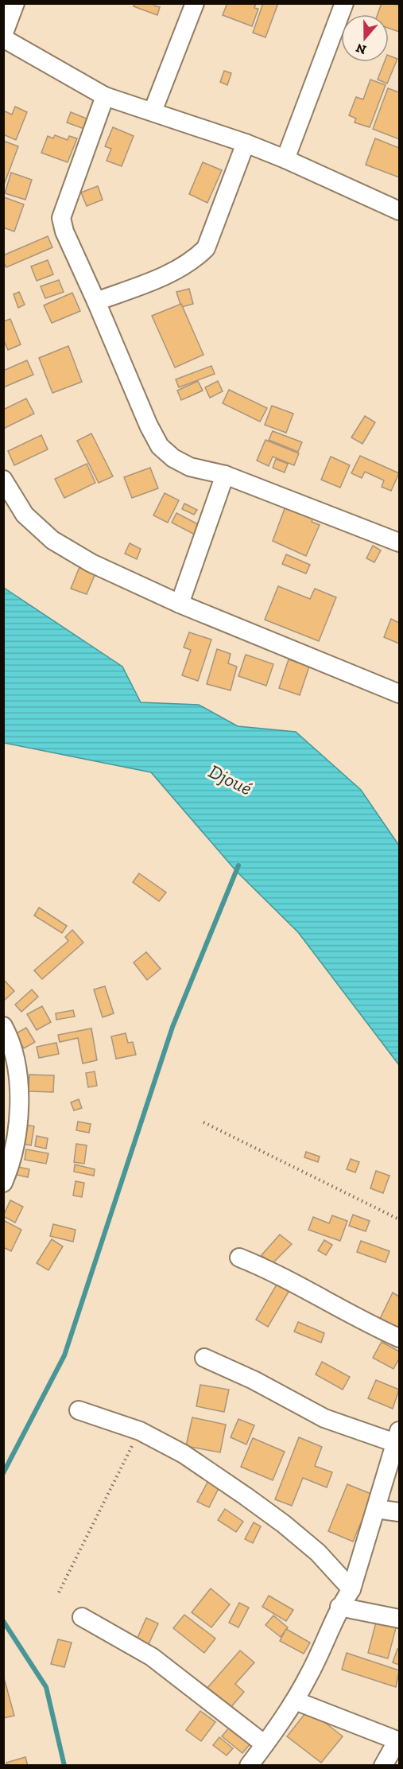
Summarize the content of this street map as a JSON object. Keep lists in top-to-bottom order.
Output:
{
  "water": ["Djoué"],
  "north": "bottom"
}
